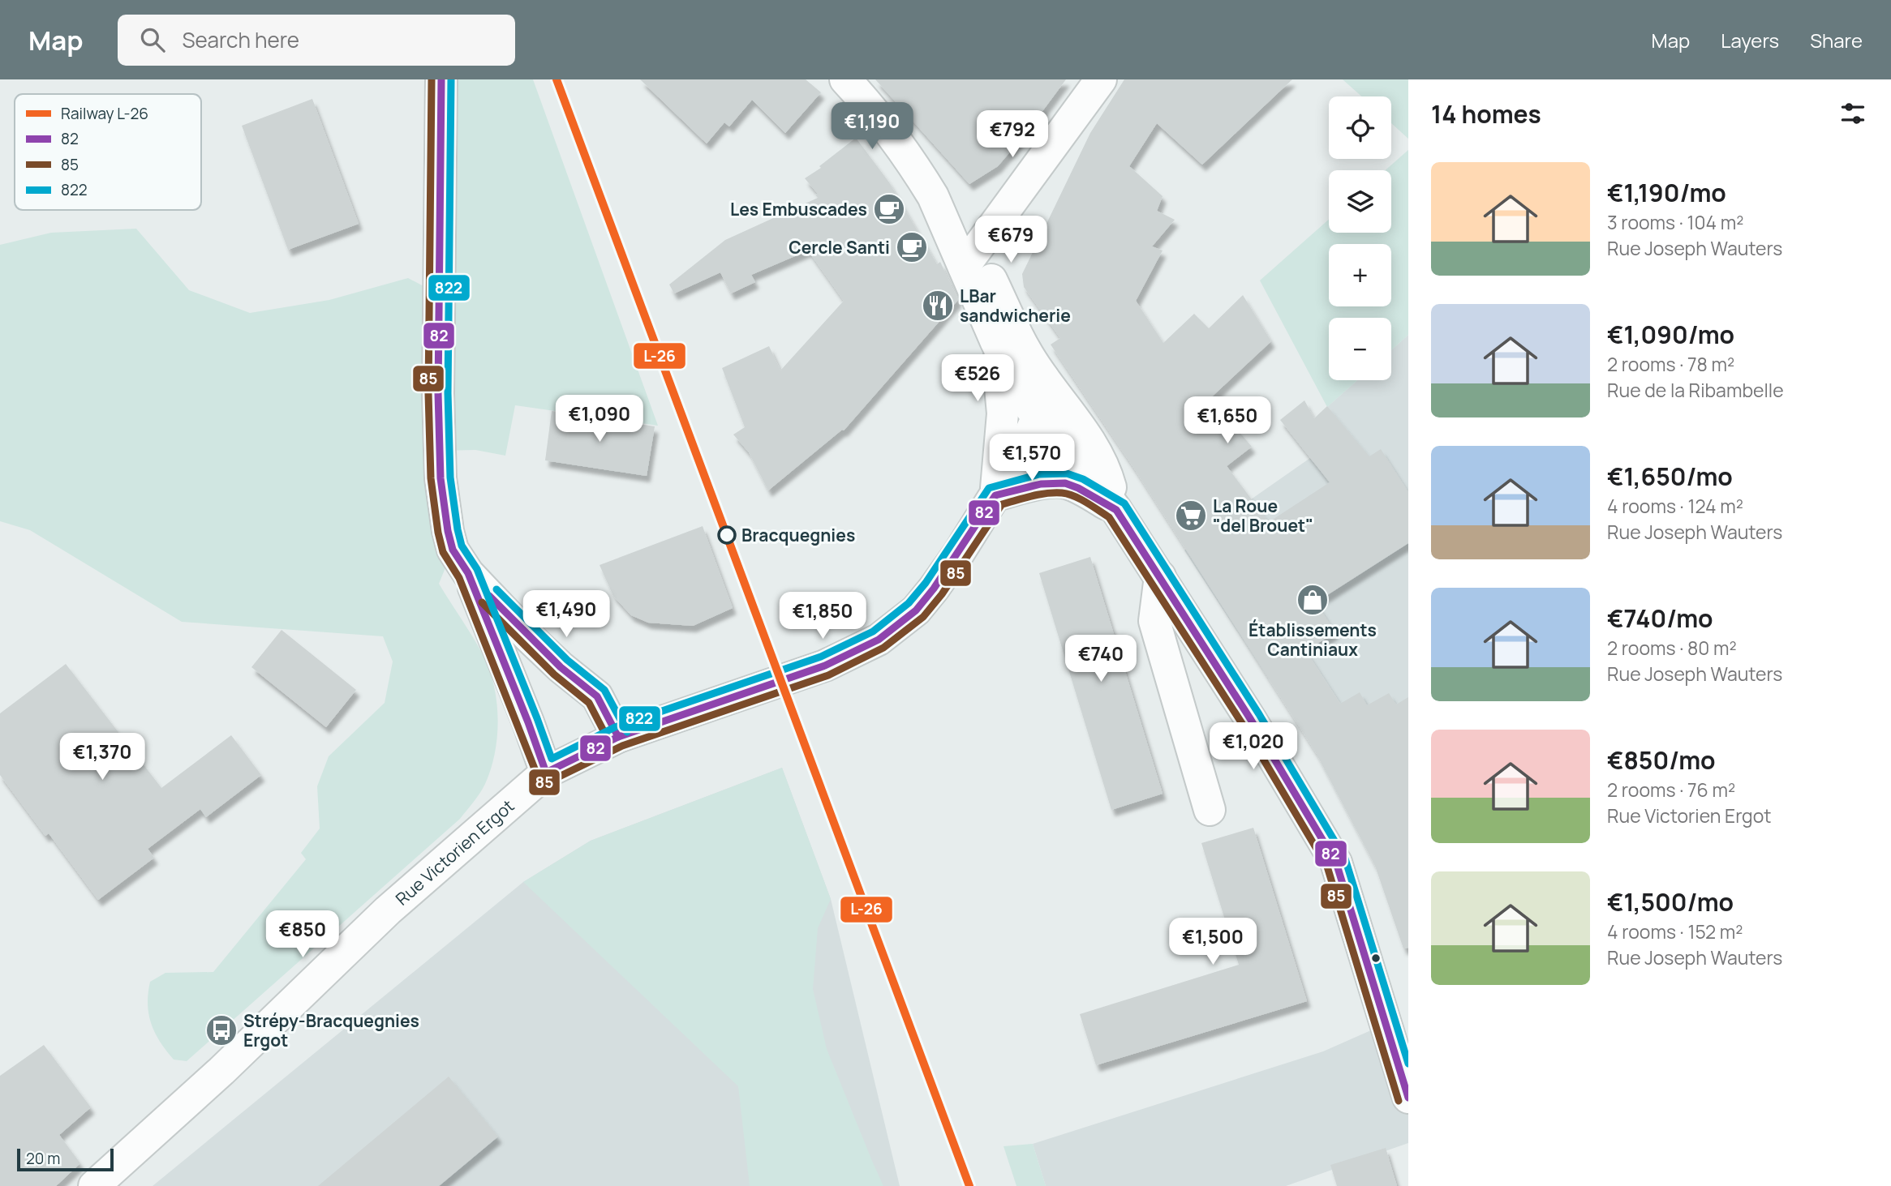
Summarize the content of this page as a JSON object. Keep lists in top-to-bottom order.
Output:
{
  "streets": {
    "street": ["Rue Victorien Ergot"]
  },
  "places": {
    "cafe": ["Les Embuscades", "Cercle Santi"],
    "restaurant": ["LBar sandwicherie"],
    "supermarket": ["La Roue \"del Brouet\""],
    "other": ["Bracquegnies"],
    "shop": ["Établissements Cantiniaux"],
    "bus stop": ["Strépy-Bracquegnies Ergot"]
  },
  "lines": [
    "rail line L-26",
    "transit line 82",
    "transit line 85",
    "transit line 822"
  ],
  "legend": [
    "Railway L-26",
    "82",
    "85",
    "822"
  ],
  "scale_bar": "20 m",
  "page": {
    "header": "Map",
    "search": "Search here",
    "nav": ["Map", "Layers", "Share"],
    "heading": "14 homes",
    "map_buttons": ["+", "−"],
    "price": [
      "€1,190",
      "€792",
      "€679",
      "€526",
      "€1,090",
      "€1,650",
      "€1,570",
      "€1,490",
      "€1,850",
      "€740",
      "€1,020",
      "€1,370",
      "€850",
      "€1,500"
    ],
    "list": [
      {
        "name": "€1,190/mo",
        "note": "3 rooms · 104 m² · Rue Joseph Wauters"
      },
      {
        "name": "€1,090/mo",
        "note": "2 rooms · 78 m² · Rue de la Ribambelle"
      },
      {
        "name": "€1,650/mo",
        "note": "4 rooms · 124 m² · Rue Joseph Wauters"
      },
      {
        "name": "€740/mo",
        "note": "2 rooms · 80 m² · Rue Joseph Wauters"
      },
      {
        "name": "€850/mo",
        "note": "2 rooms · 76 m² · Rue Victorien Ergot"
      },
      {
        "name": "€1,500/mo",
        "note": "4 rooms · 152 m² · Rue Joseph Wauters"
      }
    ],
    "scale": "20 m"
  }
}
